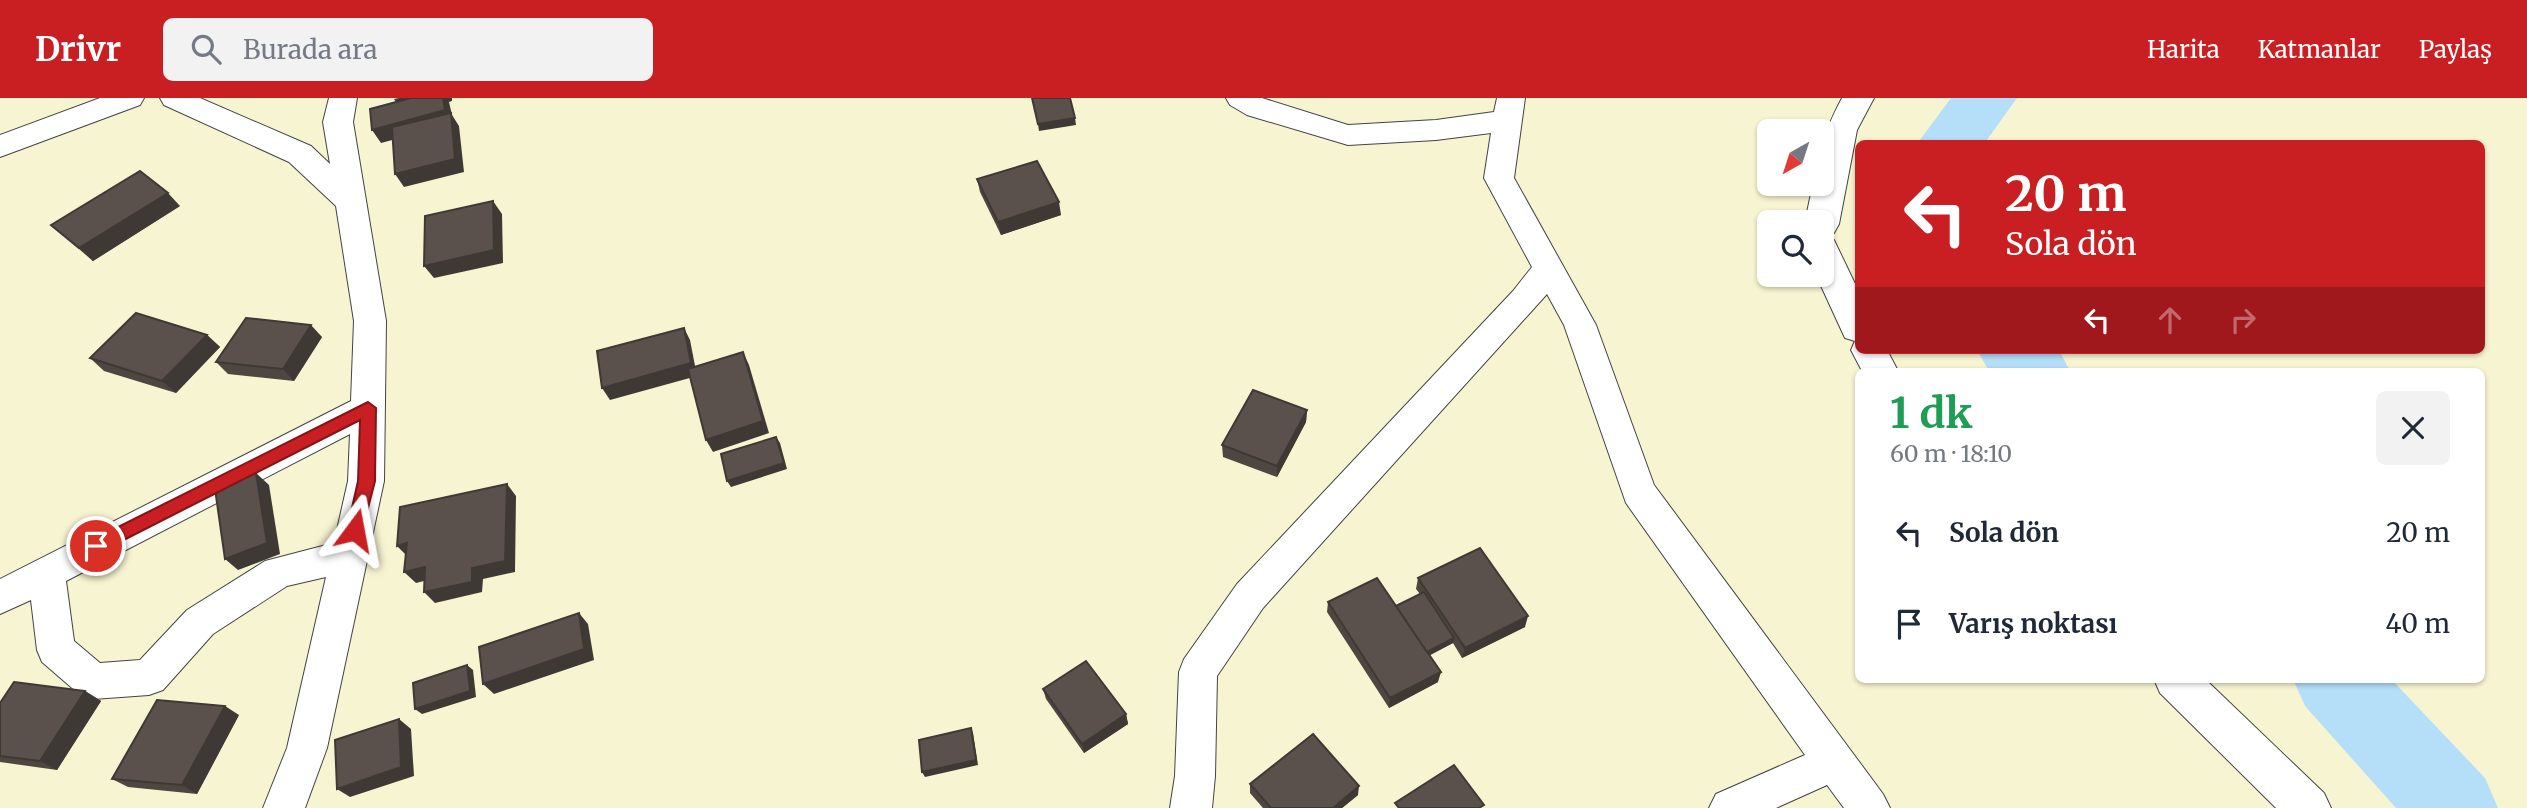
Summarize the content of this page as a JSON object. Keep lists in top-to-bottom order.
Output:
{
  "north": "bottom left",
  "page": {
    "header": "Drivr",
    "search": "Burada ara",
    "nav": ["Harita", "Katmanlar", "Paylaş"],
    "turn": ["20 m", "Sola dön"],
    "heading": ["1 dk", "60 m · 18:10"],
    "list": [
      {
        "name": "Sola dön",
        "value": "20 m"
      },
      {
        "name": "Varış noktası",
        "value": "40 m"
      }
    ]
  }
}
